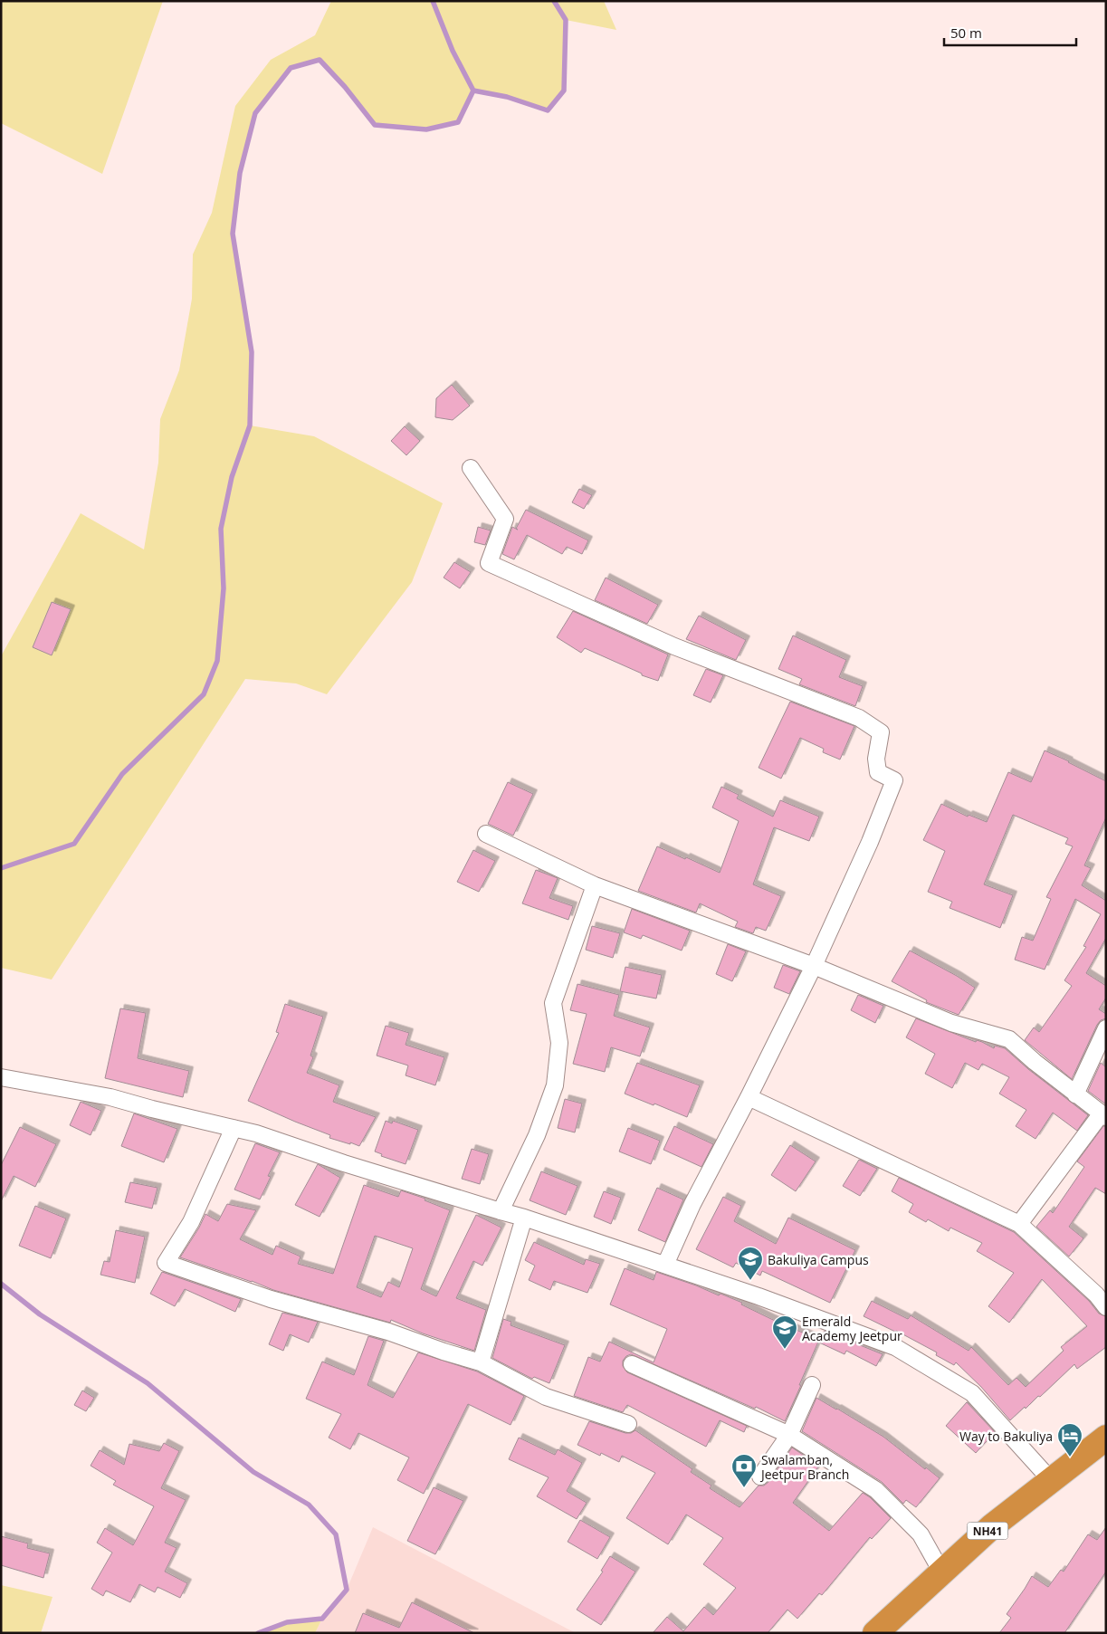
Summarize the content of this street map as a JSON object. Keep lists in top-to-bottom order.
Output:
{
  "streets": {
    "highway": ["NH41"]
  },
  "places": {
    "school or university": ["Bakuliya Campus", "Emerald Academy Jeetpur"],
    "hotel": ["Way to Bakuliya"],
    "bank": ["Swalamban, Jeetpur Branch"]
  },
  "scale_bar": "50 m"
}
